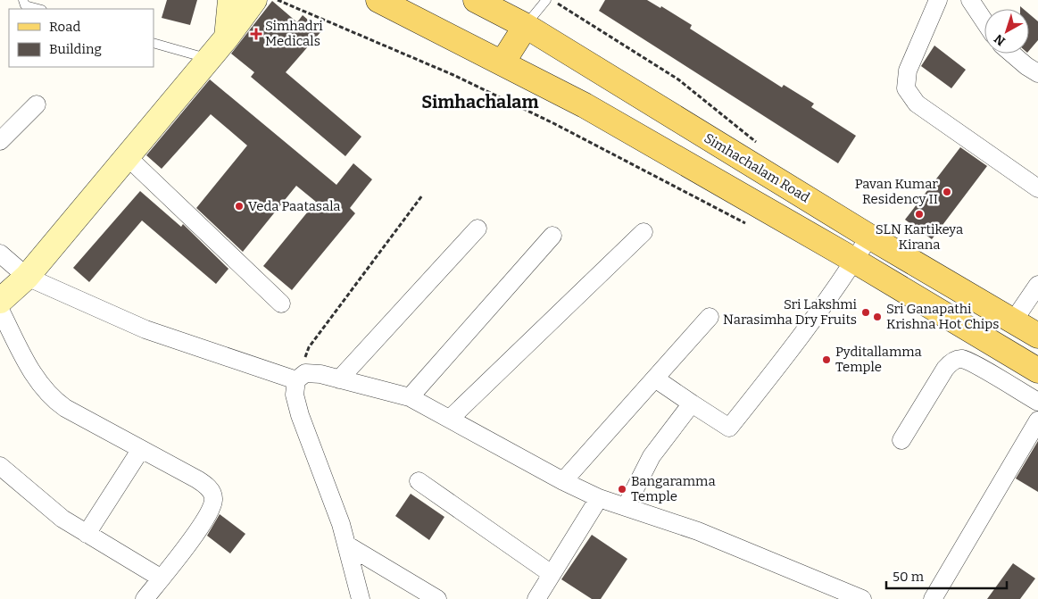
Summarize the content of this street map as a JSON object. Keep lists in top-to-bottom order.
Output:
{
  "streets": {
    "main road": ["Simhachalam Road"]
  },
  "districts": ["Simhachalam"],
  "places": {
    "health": ["Simhadri Medicals"],
    "other": [
      "Pavan Kumar Residency II",
      "Veda Paatasala",
      "SLN Kartikeya Kirana",
      "Sri Lakshmi Narasimha Dry Fruits",
      "Sri Ganapathi Krishna Hot Chips",
      "Pyditallamma Temple",
      "Bangaramma Temple"
    ]
  },
  "legend": ["Road", "Building"],
  "scale_bar": "50 m",
  "north": "bottom left"
}
